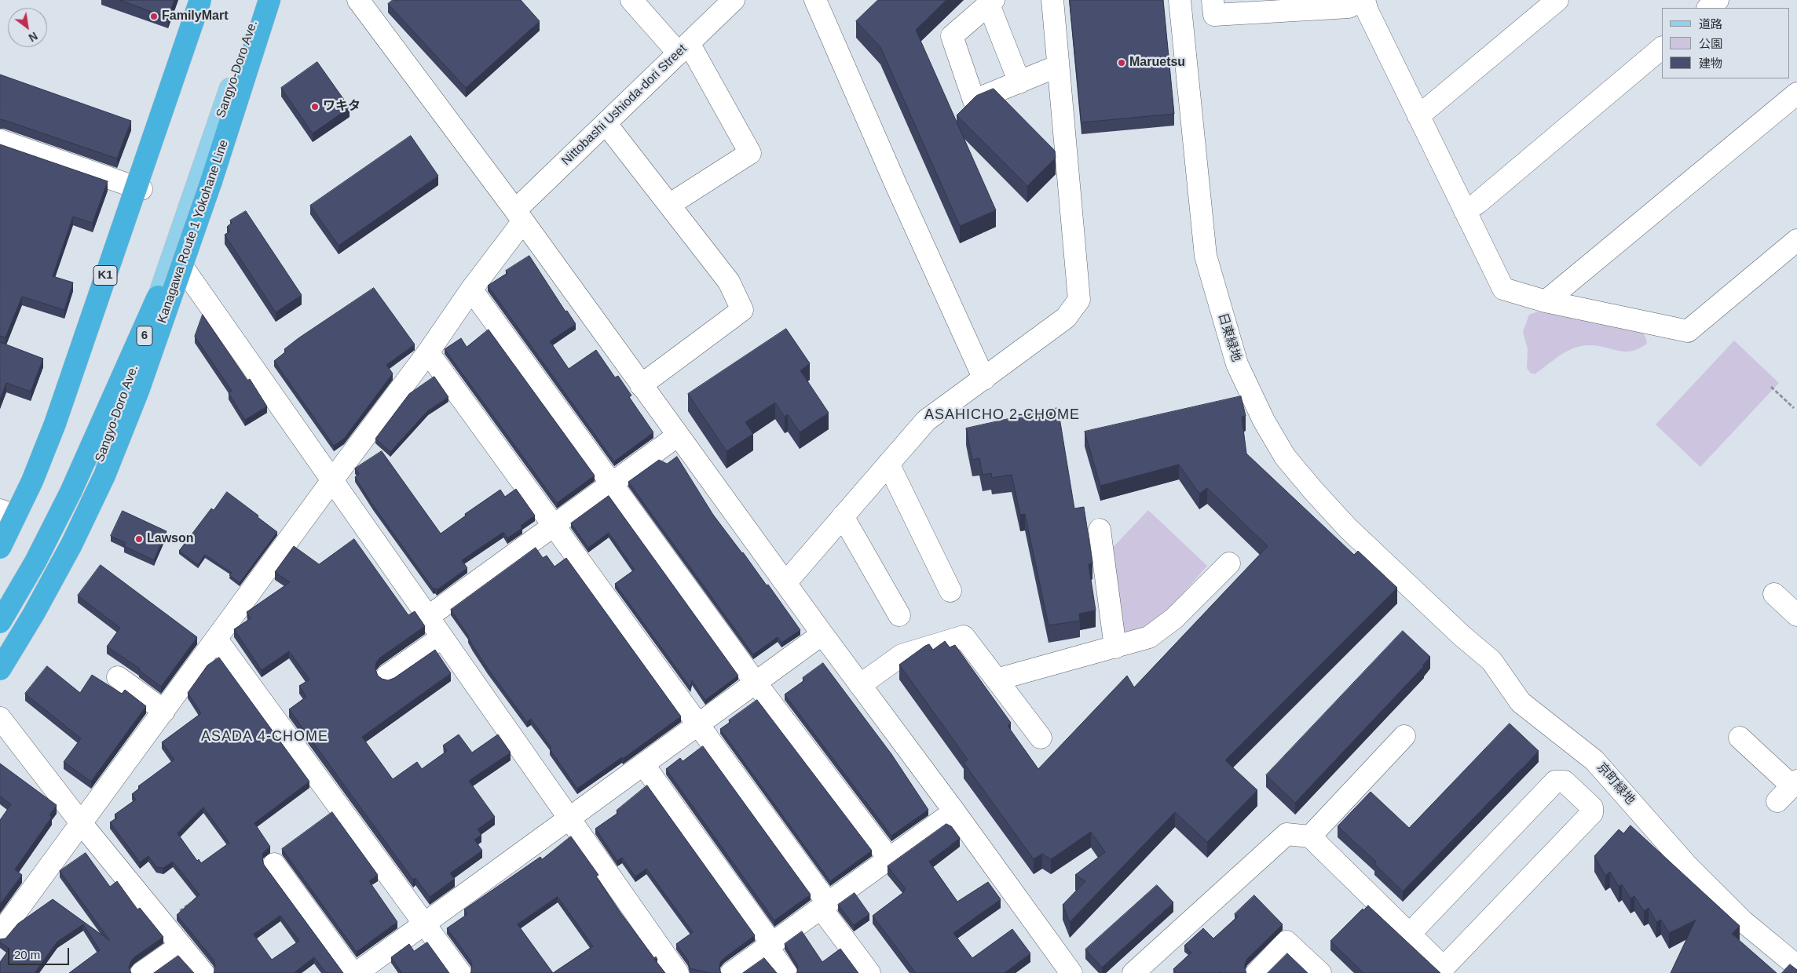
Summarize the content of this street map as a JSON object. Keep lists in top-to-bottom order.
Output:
{
  "streets": {
    "highway": ["Kanagawa Route 1 Yokohane Line", "K1"],
    "main road": ["Sangyo-Doro Ave.", "6"],
    "street": ["Nittobashi Ushioda-dori Street", "日東緑地", "京町緑地"]
  },
  "crossings": [
    ["日東緑地", "京町緑地"]
  ],
  "districts": ["ASAHICHO 2-CHOME", "ASADA 4-CHOME"],
  "places": [
    "FamilyMart",
    "Maruetsu",
    "ワキタ",
    "Lawson"
  ],
  "legend": ["道路", "公園", "建物"],
  "scale_bar": "20 m",
  "north": "bottom right"
}
